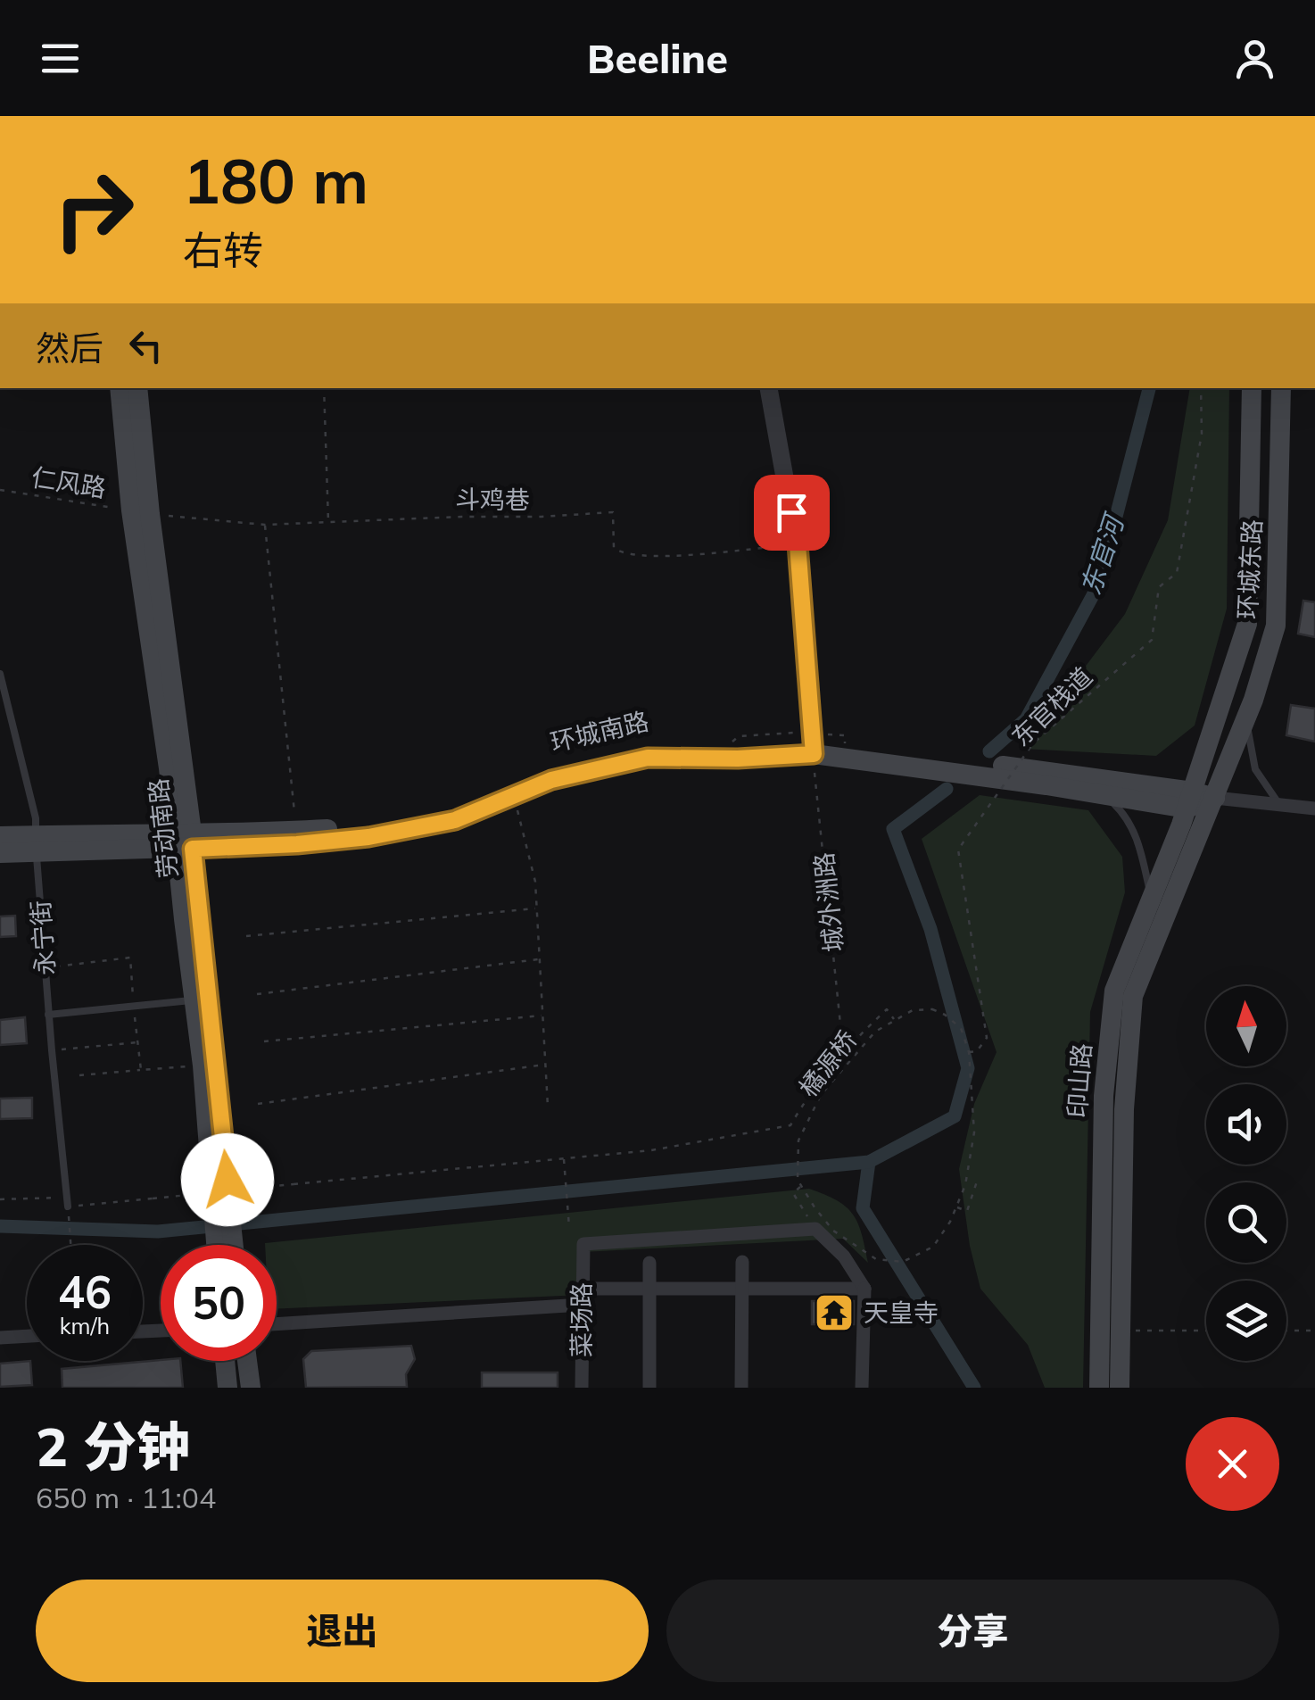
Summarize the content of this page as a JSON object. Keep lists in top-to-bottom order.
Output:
{
  "streets": {
    "main road": [
      "环城东路",
      "环城南路",
      "劳动南路",
      "印山路"
    ],
    "street": ["菜场路"],
    "lane": ["永宁街"],
    "path": [
      "仁风路",
      "斗鸡巷",
      "东官栈道",
      "城外洲路",
      "橘源桥"
    ]
  },
  "crossings": [
    ["仁风路", "斗鸡巷"],
    ["仁风路", "劳动南路"],
    ["斗鸡巷", "劳动南路"],
    ["环城东路", "环城南路"],
    ["环城东路", "印山路"],
    ["东官栈道", "橘源桥"],
    ["环城南路", "劳动南路"],
    ["环城南路", "城外洲路"],
    ["环城南路", "永宁街"],
    ["环城南路", "印山路"]
  ],
  "water": ["东官河"],
  "places": {
    "temple": ["天皇寺"]
  },
  "north": "top",
  "page": {
    "header": "Beeline",
    "turn": ["180 m", "右转"],
    "then": "然后",
    "speed": "46 km/h",
    "limit": "50",
    "heading": ["2 分钟", "650 m · 11:04"],
    "buttons": ["退出", "分享"]
  }
}
